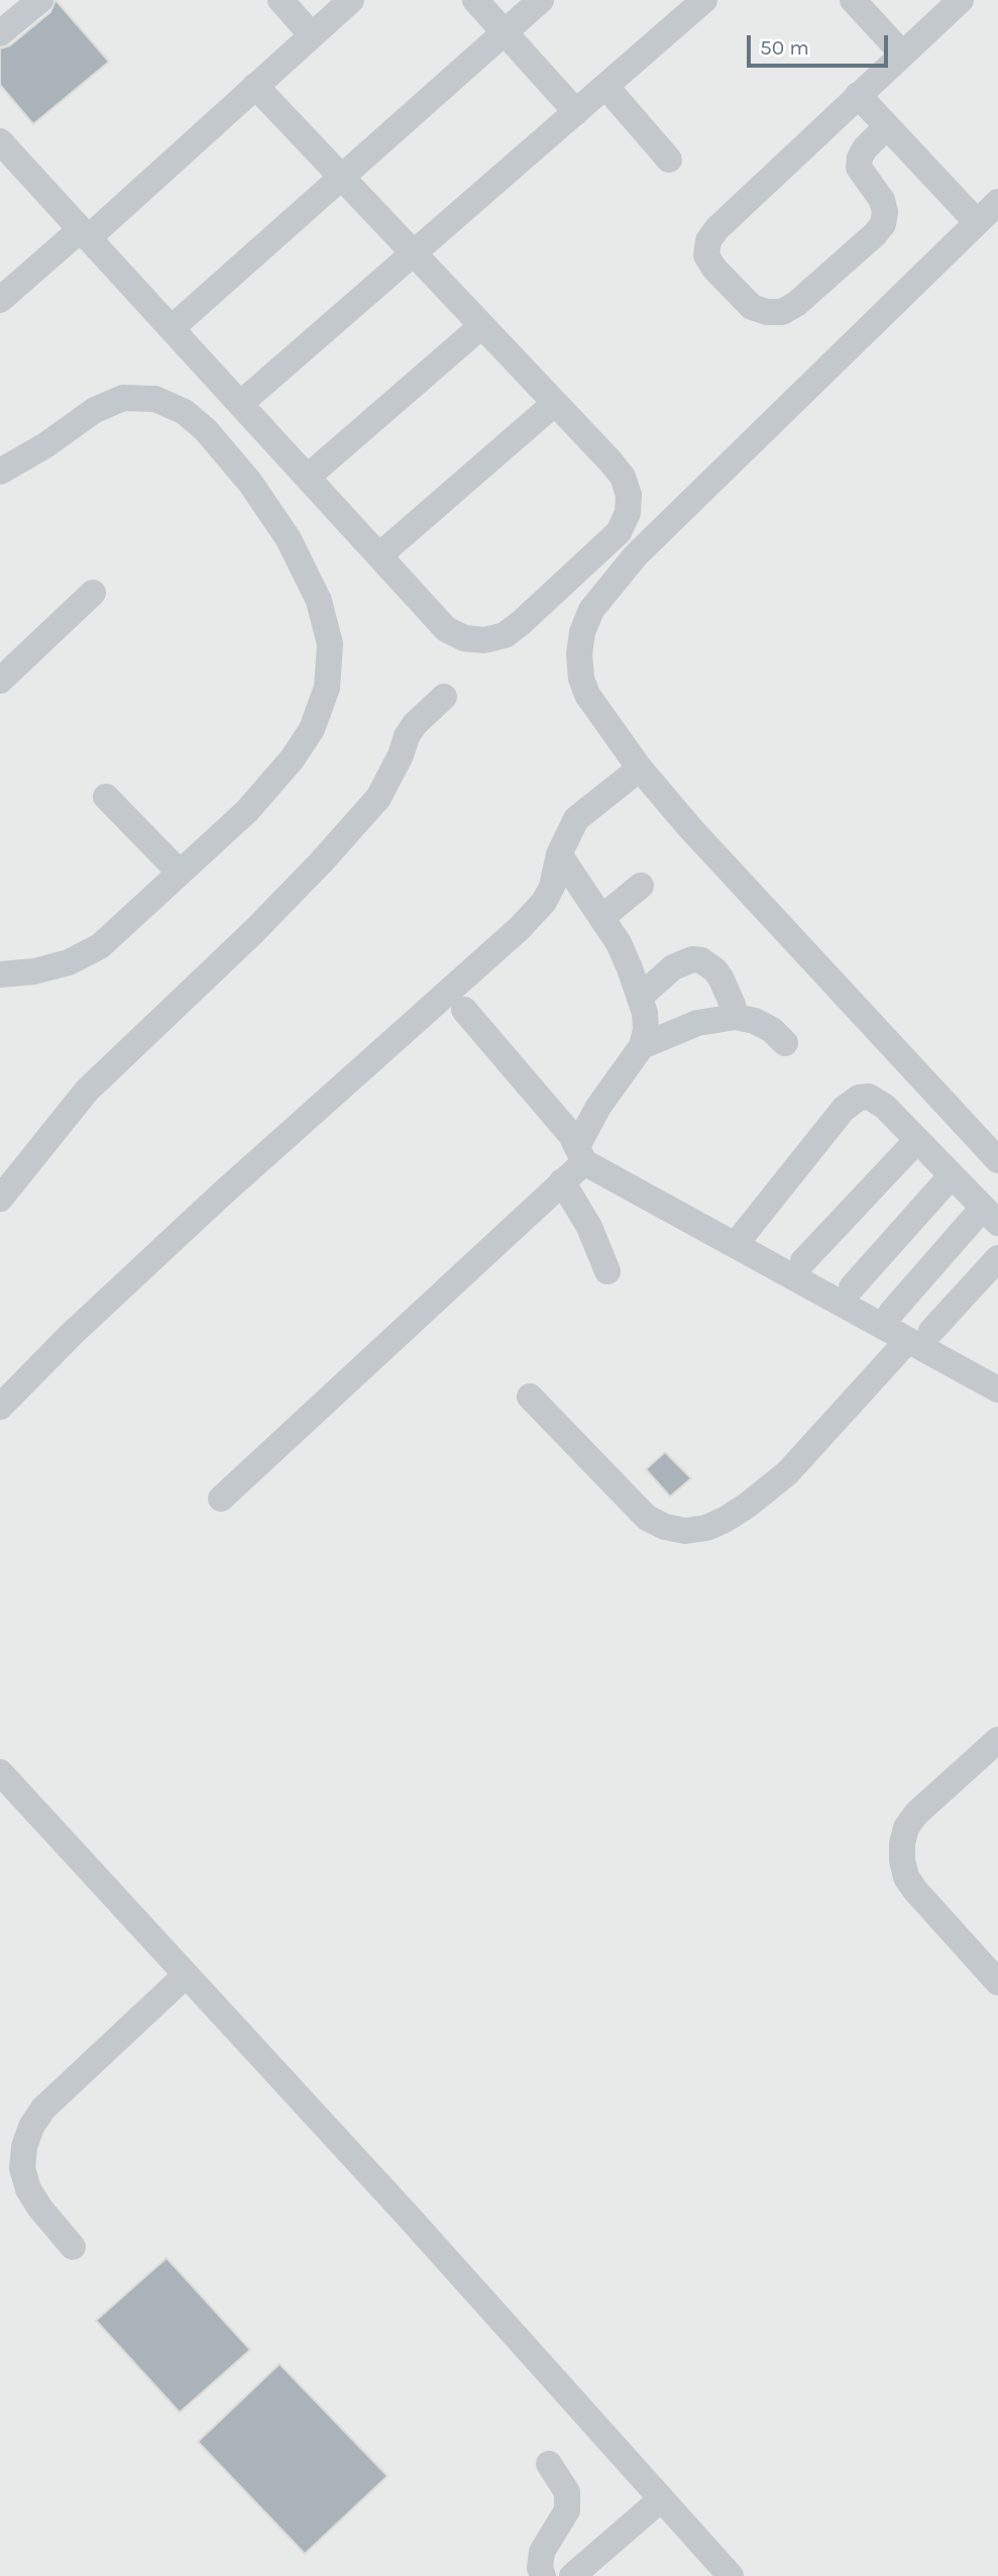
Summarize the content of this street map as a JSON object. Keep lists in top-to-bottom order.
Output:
{
  "scale_bar": "50 m"
}
